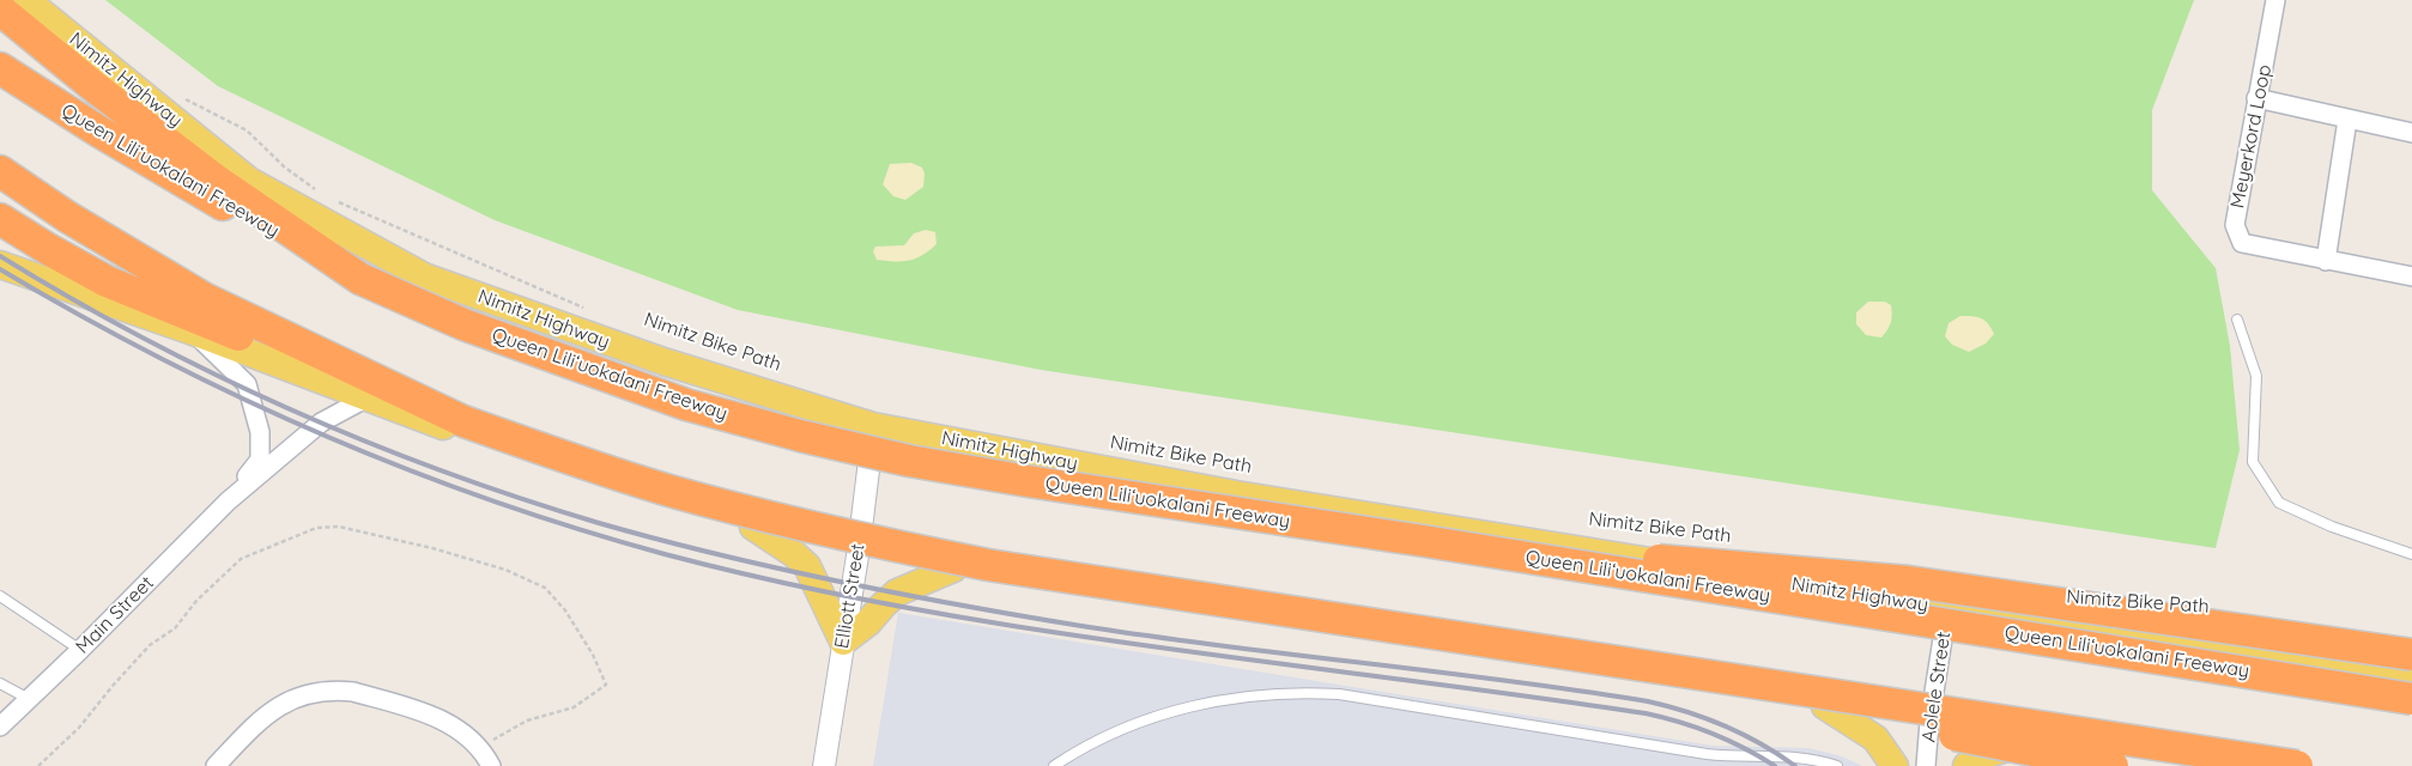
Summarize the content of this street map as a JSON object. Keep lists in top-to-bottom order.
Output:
{
  "streets": {
    "highway": ["Queen Liliʻuokalani Freeway"],
    "main road": ["Nimitz Highway"],
    "street": [
      "Meyerkord Loop",
      "Elliott Street",
      "Main Street",
      "Aolele Street"
    ]
  },
  "crossings": [
    ["Nimitz Highway", "Elliott Street"],
    ["Nimitz Highway", "Aolele Street"]
  ]
}
